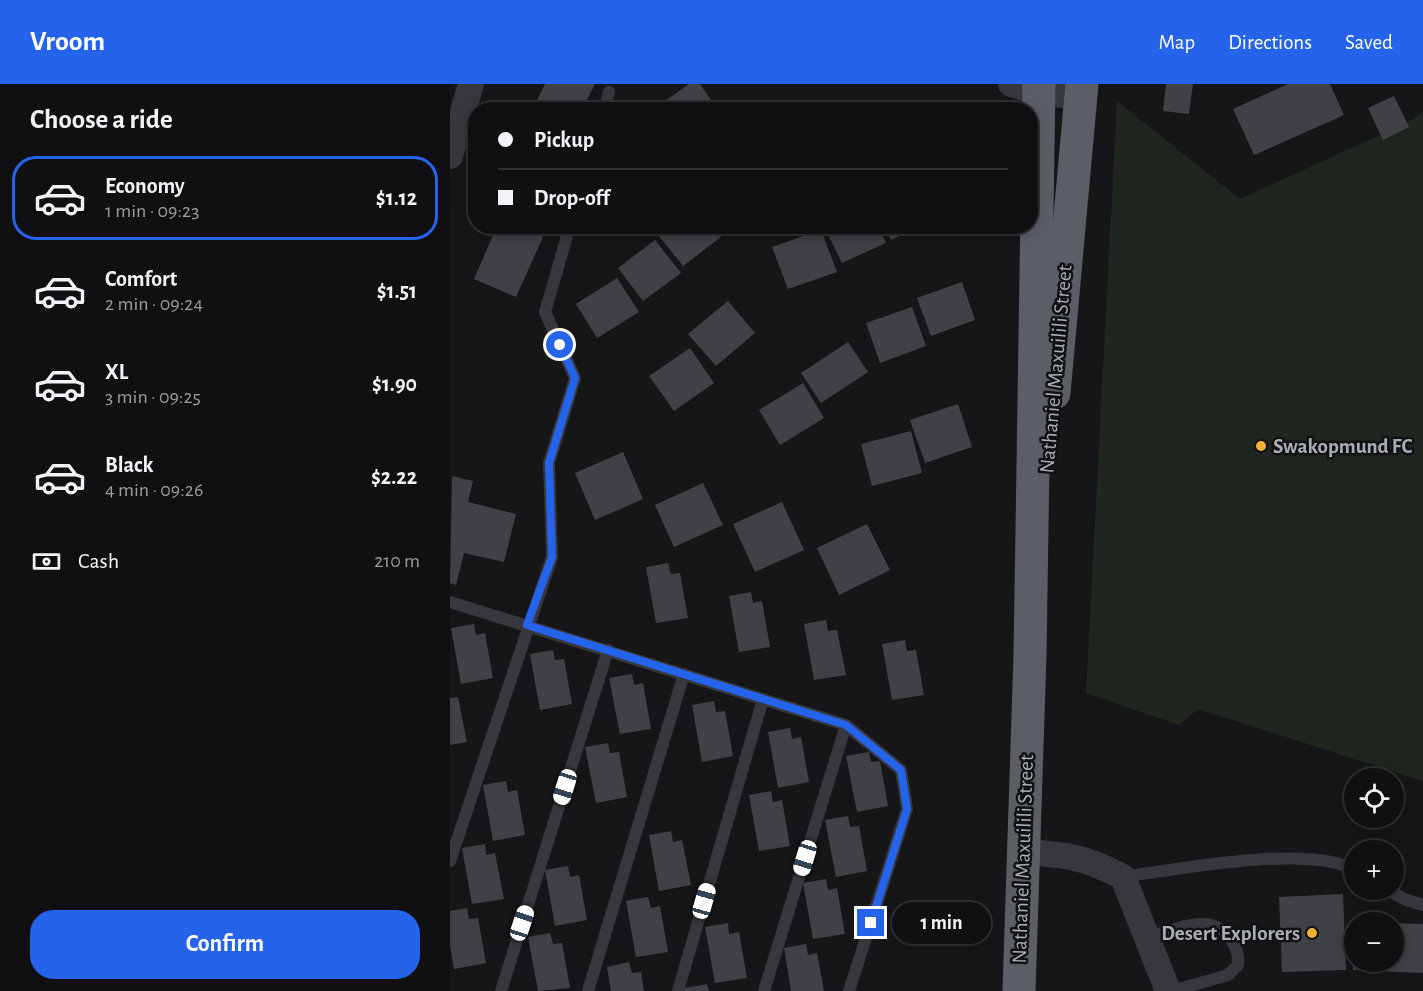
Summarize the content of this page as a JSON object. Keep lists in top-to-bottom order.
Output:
{
  "streets": {
    "highway": ["Nathaniel Maxuilili Street"]
  },
  "places": ["Swakopmund FC", "Desert Explorers"],
  "page": {
    "header": "Vroom",
    "nav": ["Map", "Directions", "Saved"],
    "heading": "Choose a ride",
    "banner": ["Pickup", "Drop-off"],
    "list": [
      {
        "name": "Economy",
        "note": "1 min · 09:23",
        "value": "$1.12"
      },
      {
        "name": "Comfort",
        "note": "2 min · 09:24",
        "value": "$1.51"
      },
      {
        "name": "XL",
        "note": "3 min · 09:25",
        "value": "$1.90"
      },
      {
        "name": "Black",
        "note": "4 min · 09:26",
        "value": "$2.22"
      }
    ],
    "pay": ["Cash", "210 m"],
    "map_buttons": ["+", "−"],
    "buttons": "Confirm",
    "bubble": "1 min"
  }
}
